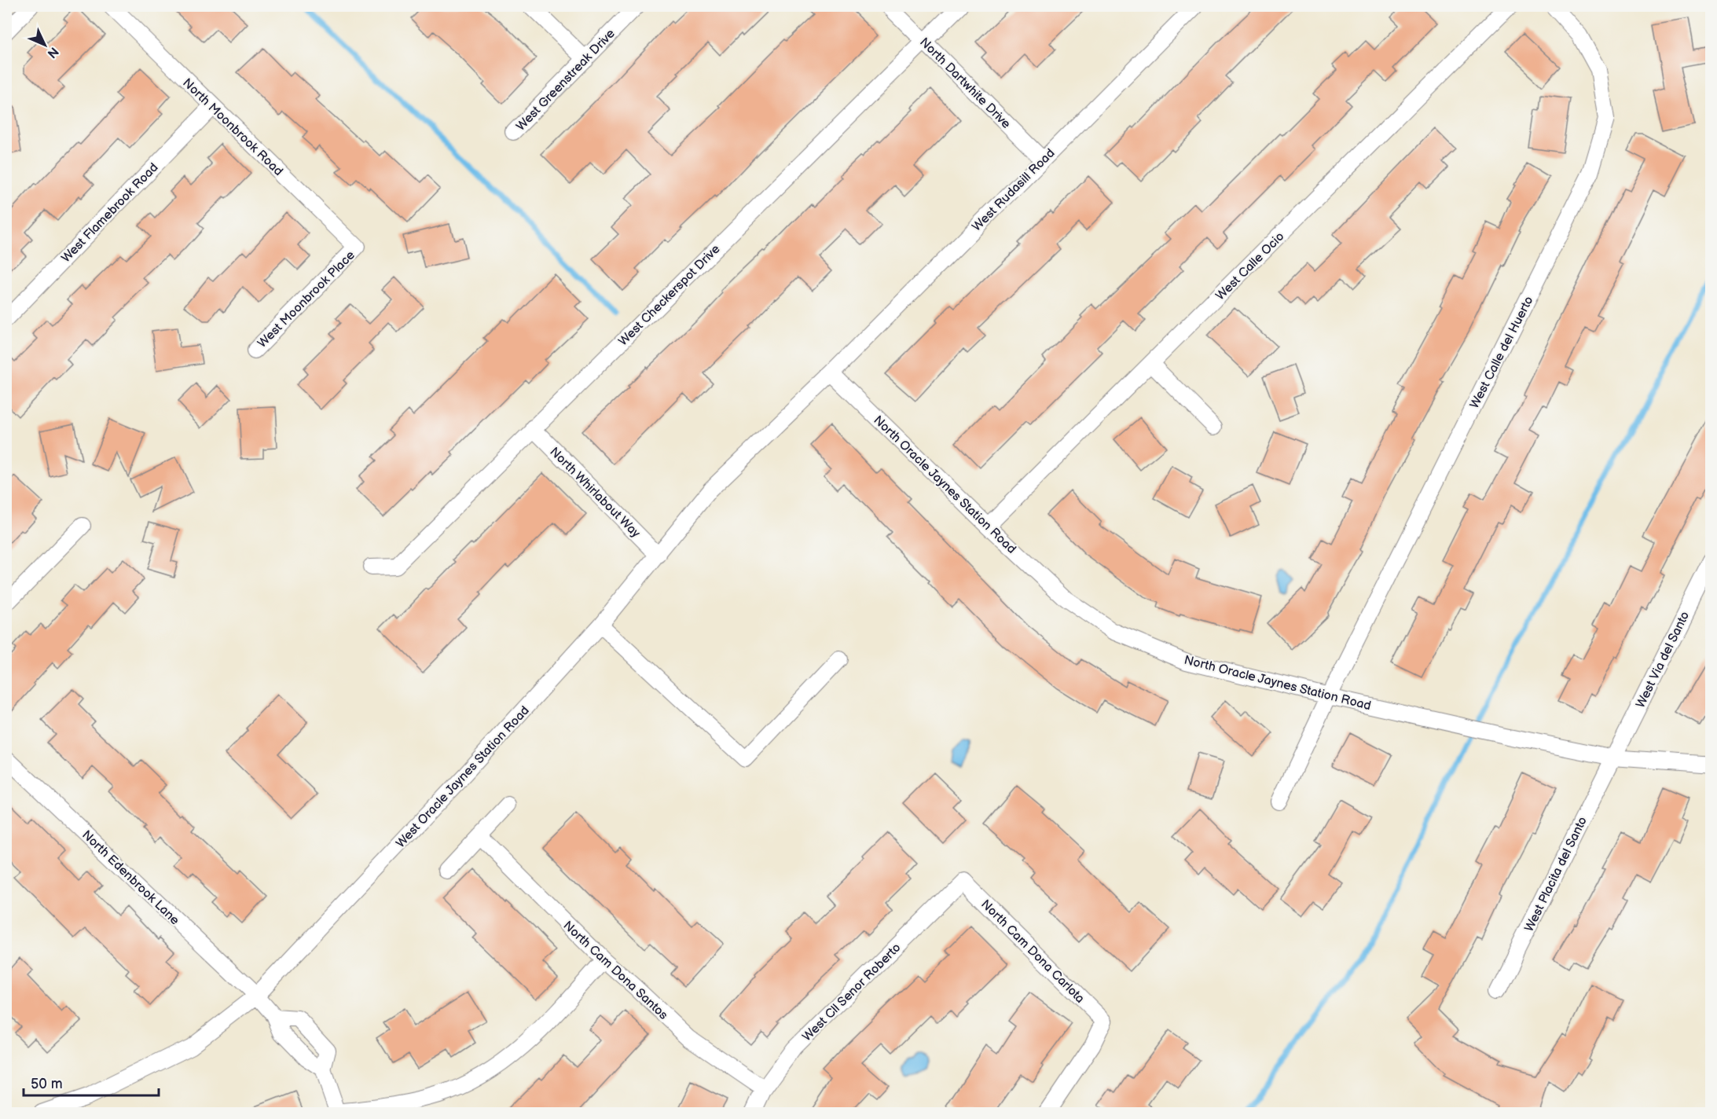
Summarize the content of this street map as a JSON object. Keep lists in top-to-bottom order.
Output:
{
  "streets": {
    "street": [
      "West Greenstreak Drive",
      "North Dartwhite Drive",
      "North Moonbrook Road",
      "West Rudasill Road",
      "West Flamebrook Road",
      "West Calle Ocio",
      "West Checkerspot Drive",
      "West Moonbrook Place",
      "West Calle del Huerto",
      "North Oracle Jaynes Station Road",
      "North Whirlabout Way",
      "West Via del Santo",
      "West Oracle Jaynes Station Road",
      "West Placita del Santo",
      "North Edenbrook Lane",
      "North Cam Dona Carlota",
      "North Cam Dona Santos",
      "West Cll Senor Roberto"
    ]
  },
  "crossings": [
    ["North Dartwhite Drive", "West Rudasill Road"],
    ["North Dartwhite Drive", "West Checkerspot Drive"],
    ["North Moonbrook Road", "West Flamebrook Road"],
    ["North Moonbrook Road", "West Moonbrook Place"],
    ["West Rudasill Road", "North Oracle Jaynes Station Road"],
    ["West Rudasill Road", "West Oracle Jaynes Station Road"],
    ["West Calle Ocio", "North Oracle Jaynes Station Road"],
    ["West Checkerspot Drive", "North Whirlabout Way"],
    ["West Calle del Huerto", "North Oracle Jaynes Station Road"],
    ["North Oracle Jaynes Station Road", "West Via del Santo"],
    ["North Oracle Jaynes Station Road", "West Oracle Jaynes Station Road"],
    ["North Oracle Jaynes Station Road", "West Placita del Santo"],
    ["North Whirlabout Way", "West Oracle Jaynes Station Road"],
    ["West Via del Santo", "West Placita del Santo"],
    ["West Oracle Jaynes Station Road", "North Edenbrook Lane"],
    ["North Cam Dona Carlota", "West Cll Senor Roberto"],
    ["North Cam Dona Santos", "West Cll Senor Roberto"]
  ],
  "scale_bar": "50 m",
  "north": "bottom right"
}
